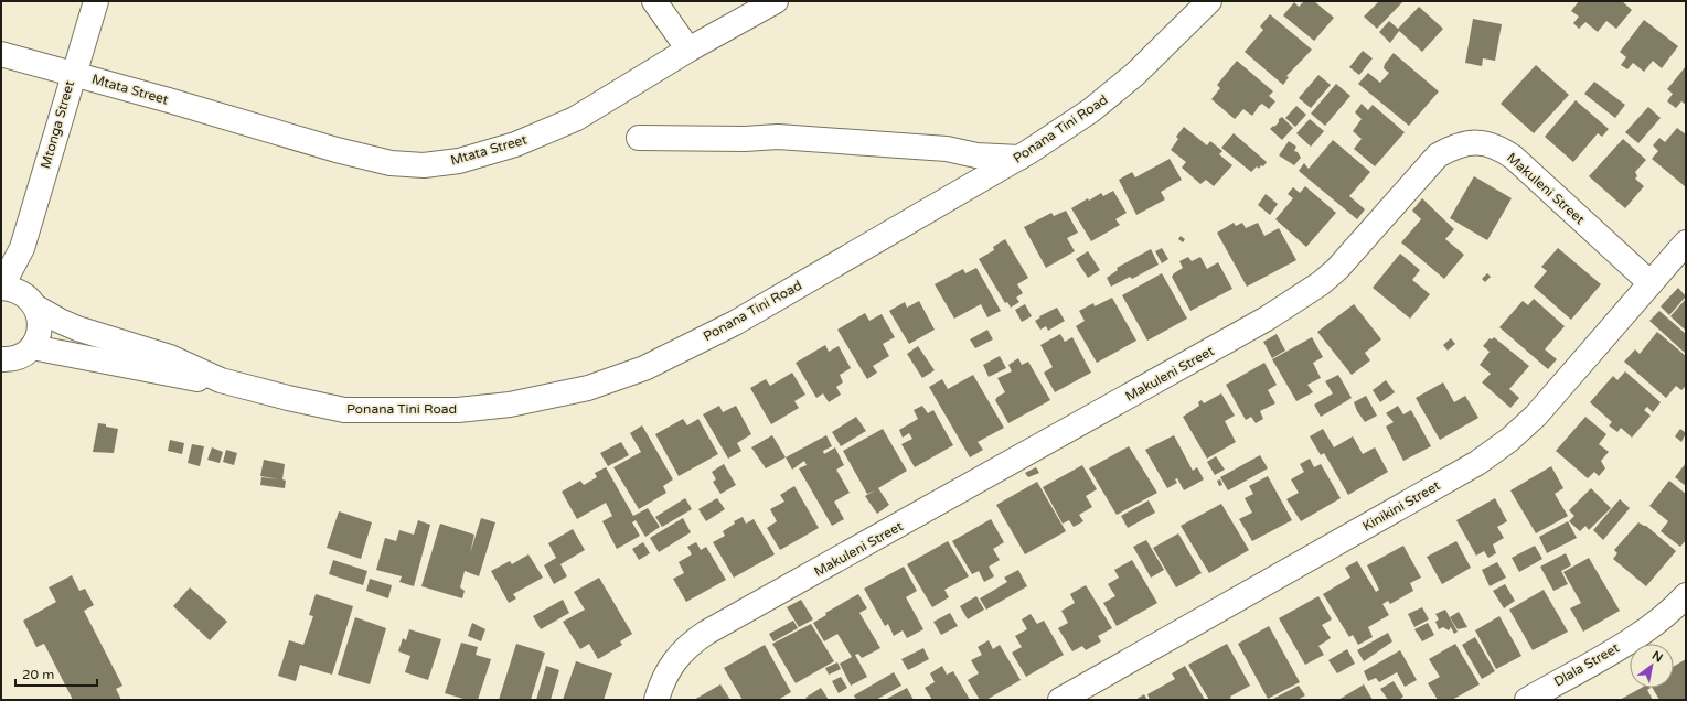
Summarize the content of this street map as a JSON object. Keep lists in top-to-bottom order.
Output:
{
  "streets": {
    "street": [
      "Mtata Street",
      "Mtonga Street",
      "Ponana Tini Road",
      "Makuleni Street",
      "Kinikini Street",
      "Dlala Street"
    ]
  },
  "crossings": [
    ["Mtata Street", "Mtonga Street"],
    ["Mtonga Street", "Ponana Tini Road"],
    ["Makuleni Street", "Kinikini Street"]
  ],
  "scale_bar": "20 m",
  "north": "top right"
}
